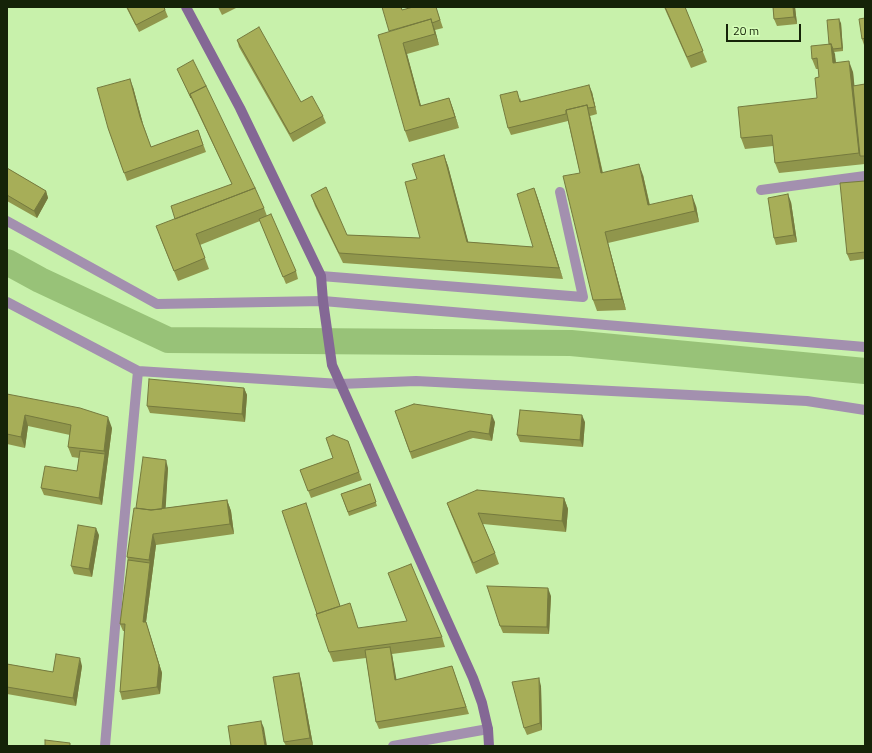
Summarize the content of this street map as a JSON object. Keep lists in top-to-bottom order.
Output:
{
  "scale_bar": "20 m"
}
